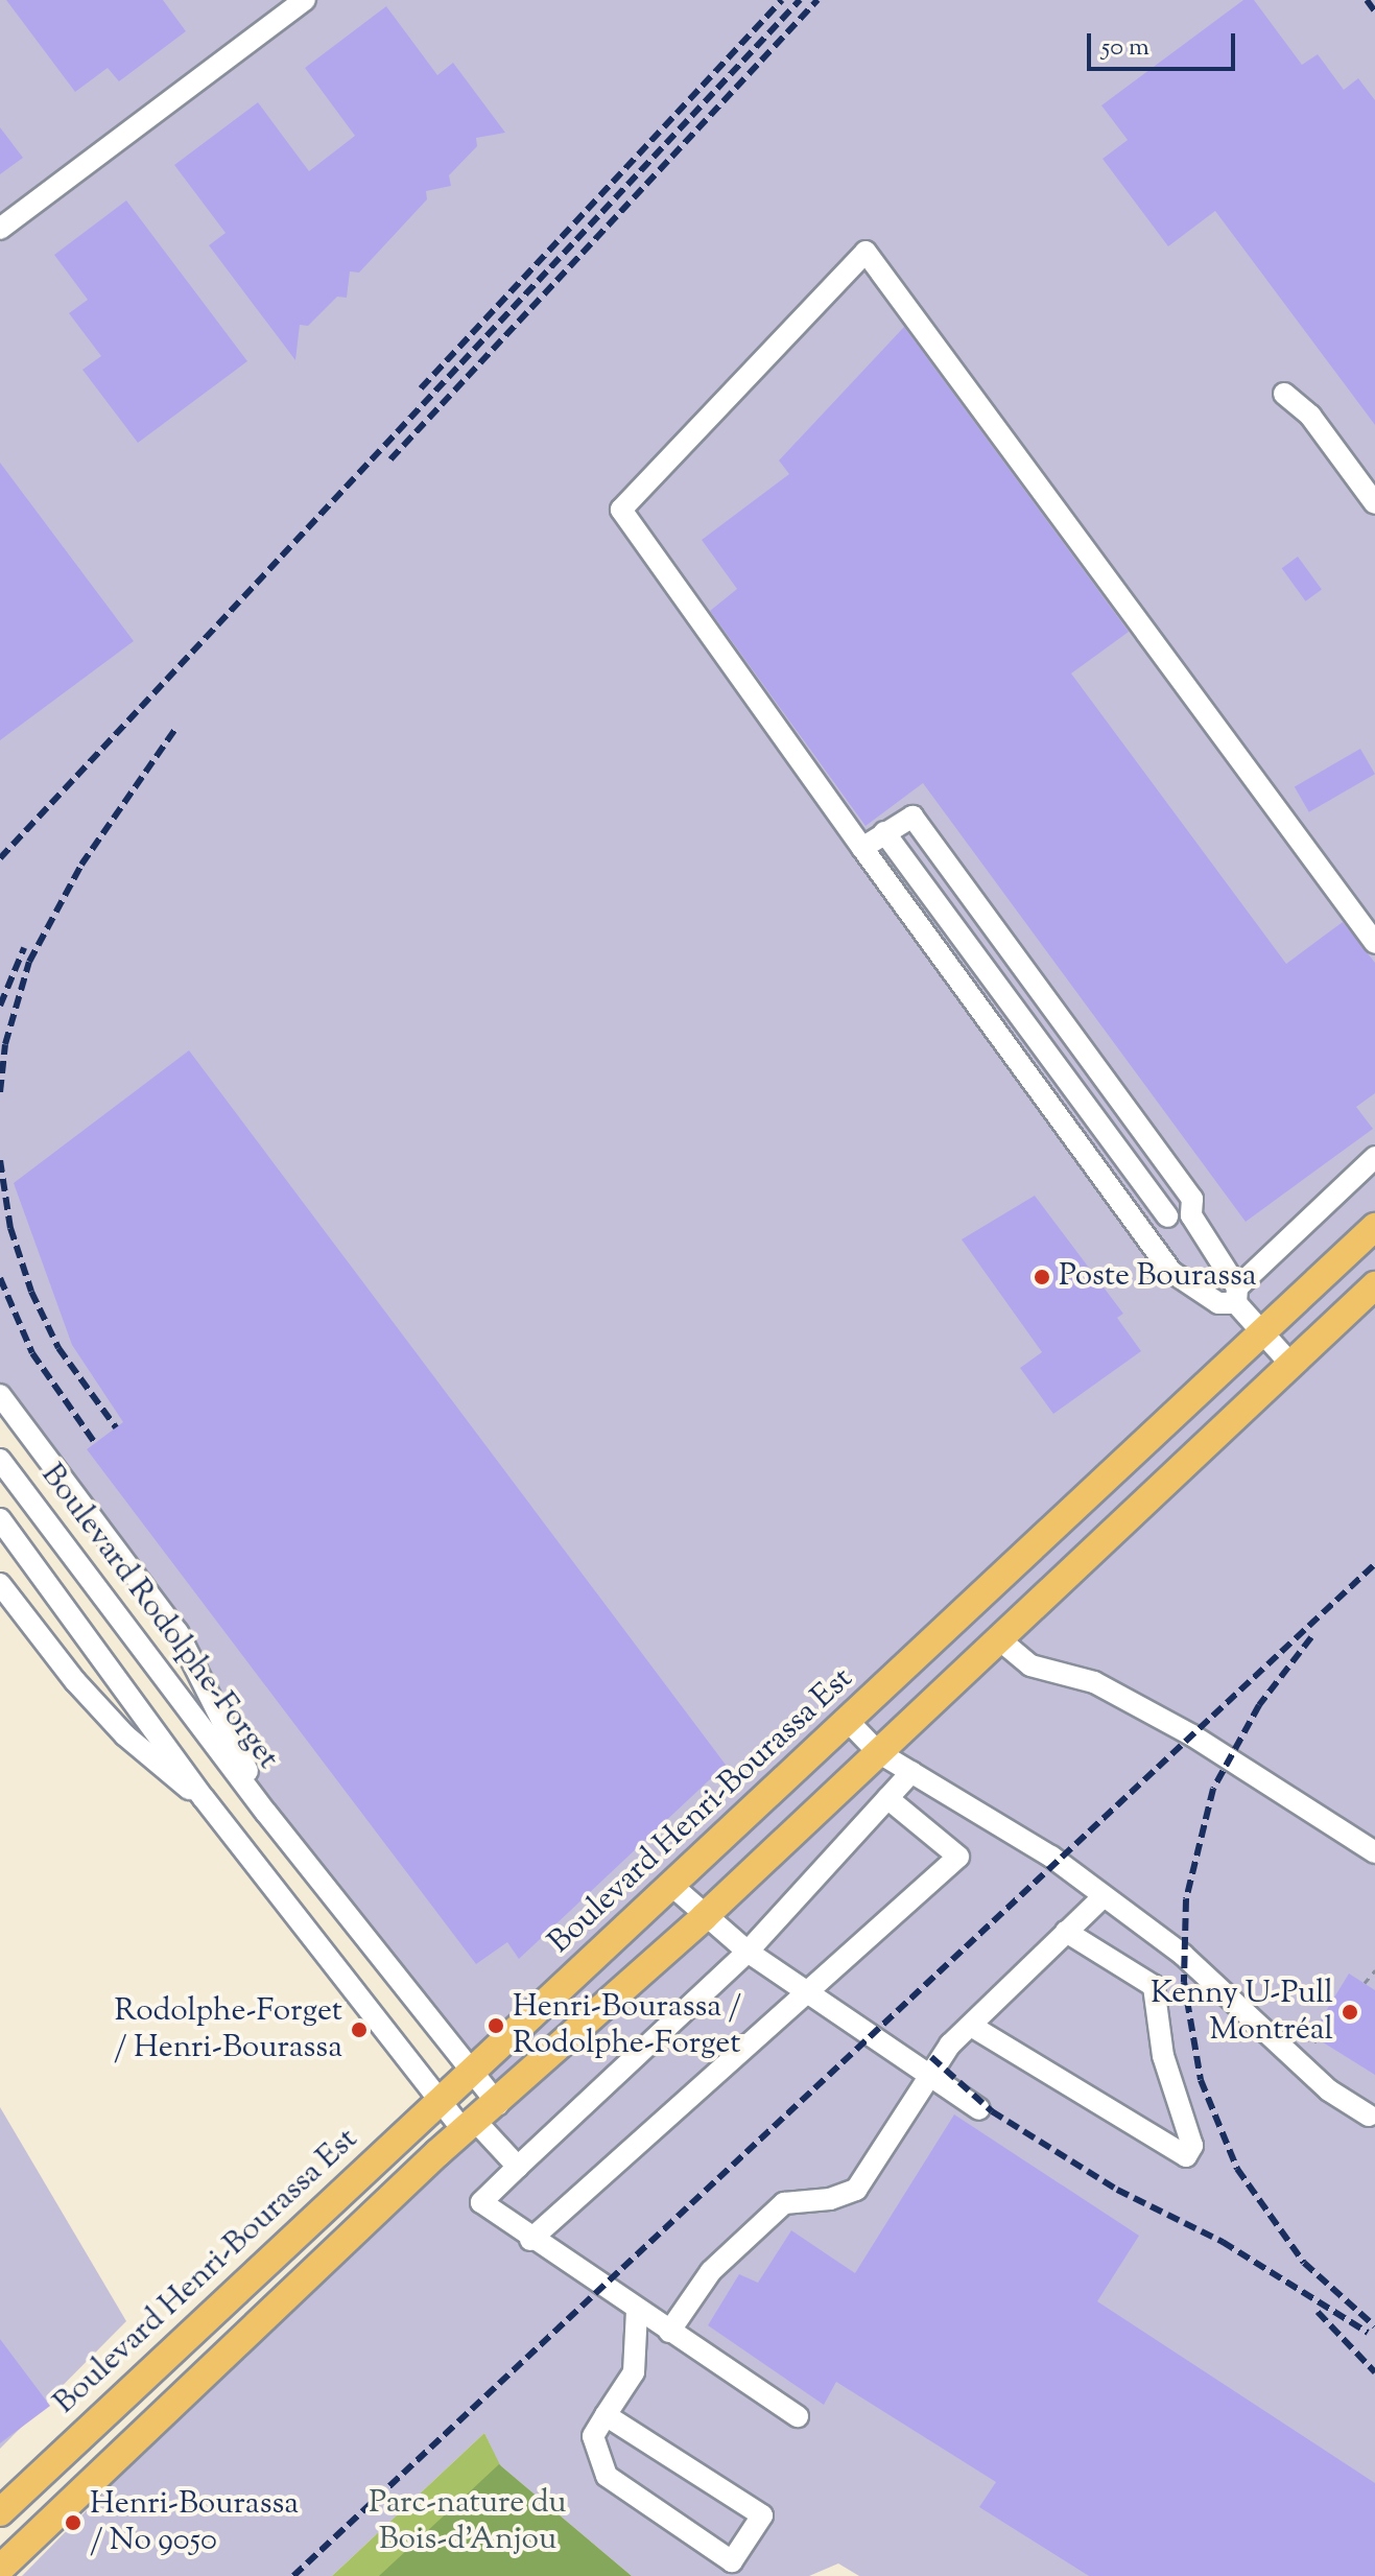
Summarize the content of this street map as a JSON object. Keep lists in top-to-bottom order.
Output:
{
  "streets": {
    "main road": ["Boulevard Henri-Bourassa Est"],
    "street": ["Boulevard Rodolphe-Forget"]
  },
  "crossings": [
    ["Boulevard Rodolphe-Forget", "Boulevard Henri-Bourassa Est"]
  ],
  "parks": ["Parc-nature du Bois-d'Anjou"],
  "places": [
    "Poste Bourassa",
    "Kenny U-Pull Montréal",
    "Henri-Bourassa / Rodolphe-Forget",
    "Rodolphe-Forget / Henri-Bourassa",
    "Henri-Bourassa / No 9050"
  ],
  "scale_bar": "50 m"
}
